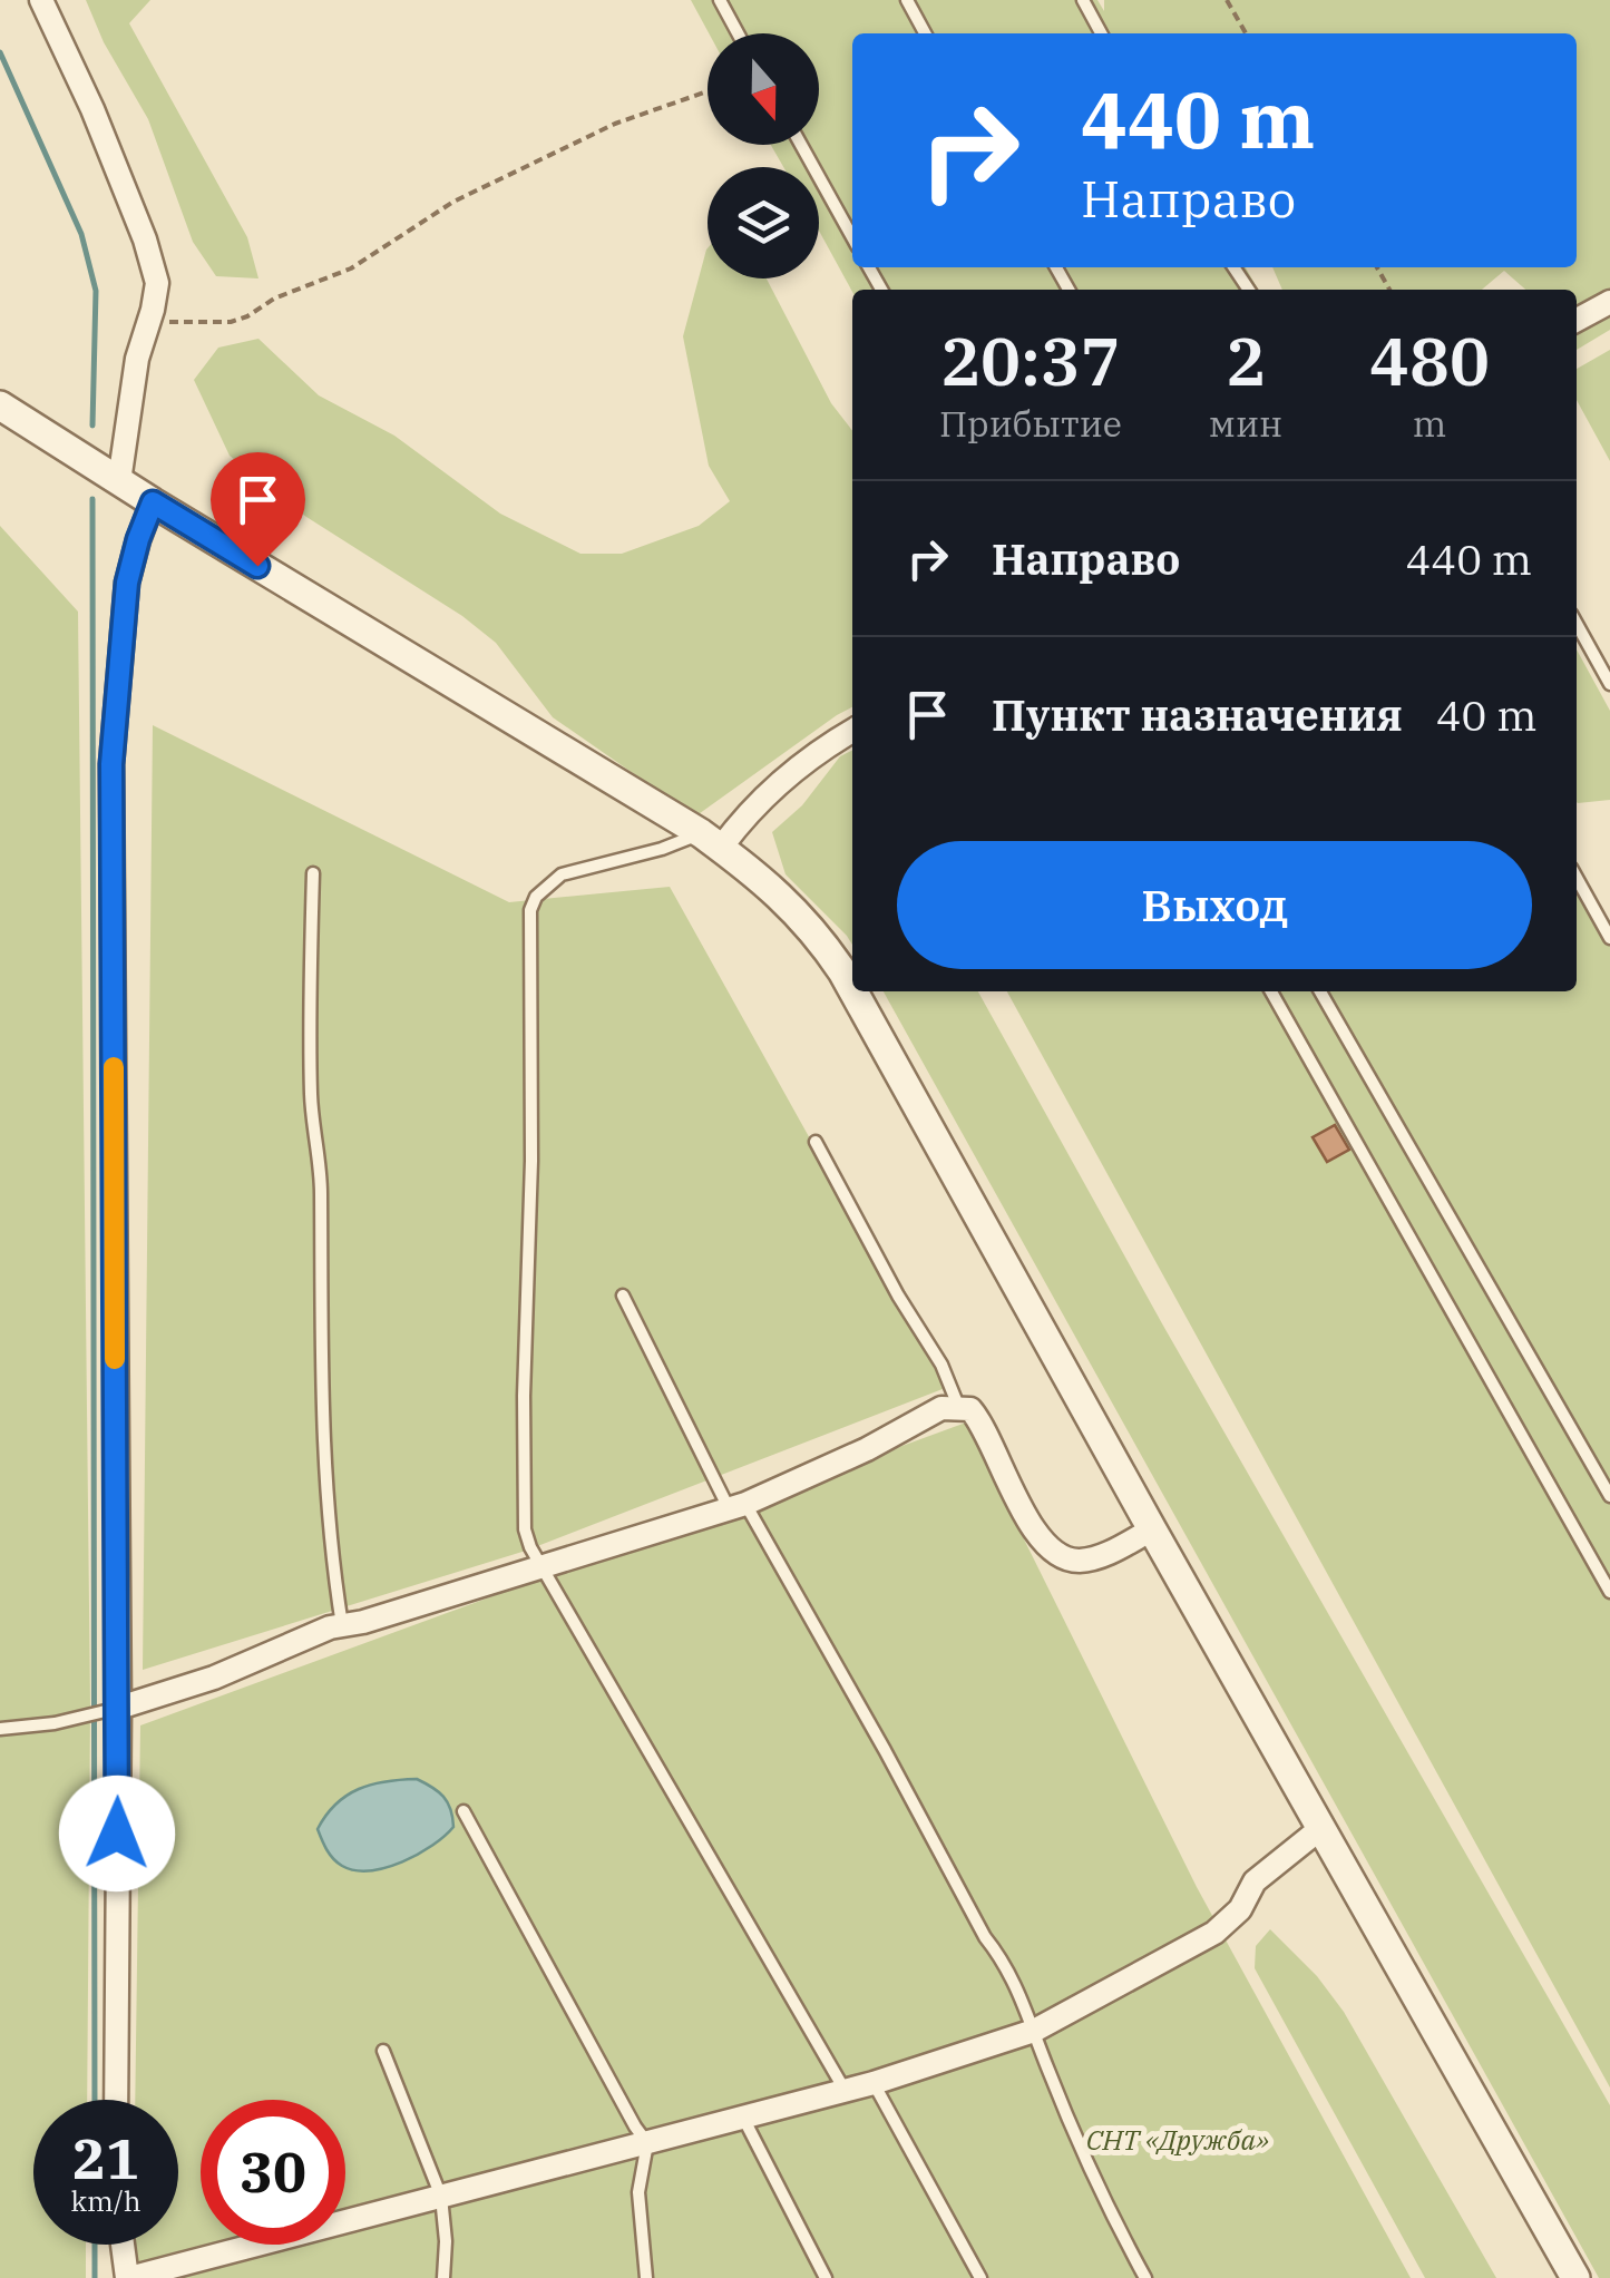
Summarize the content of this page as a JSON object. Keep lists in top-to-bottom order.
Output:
{
  "parks": ["СНТ «Дружба»"],
  "north": "bottom",
  "page": {
    "turn": ["440 m", "Направо"],
    "eta": [
      "20:37",
      "Прибытие",
      "2",
      "мин",
      "480",
      "m"
    ],
    "list": [
      {
        "name": "Направо",
        "value": "440 m"
      },
      {
        "name": "Пункт назначения",
        "value": "40 m"
      }
    ],
    "buttons": "Выход",
    "speed": "21 km/h",
    "limit": "30"
  }
}
